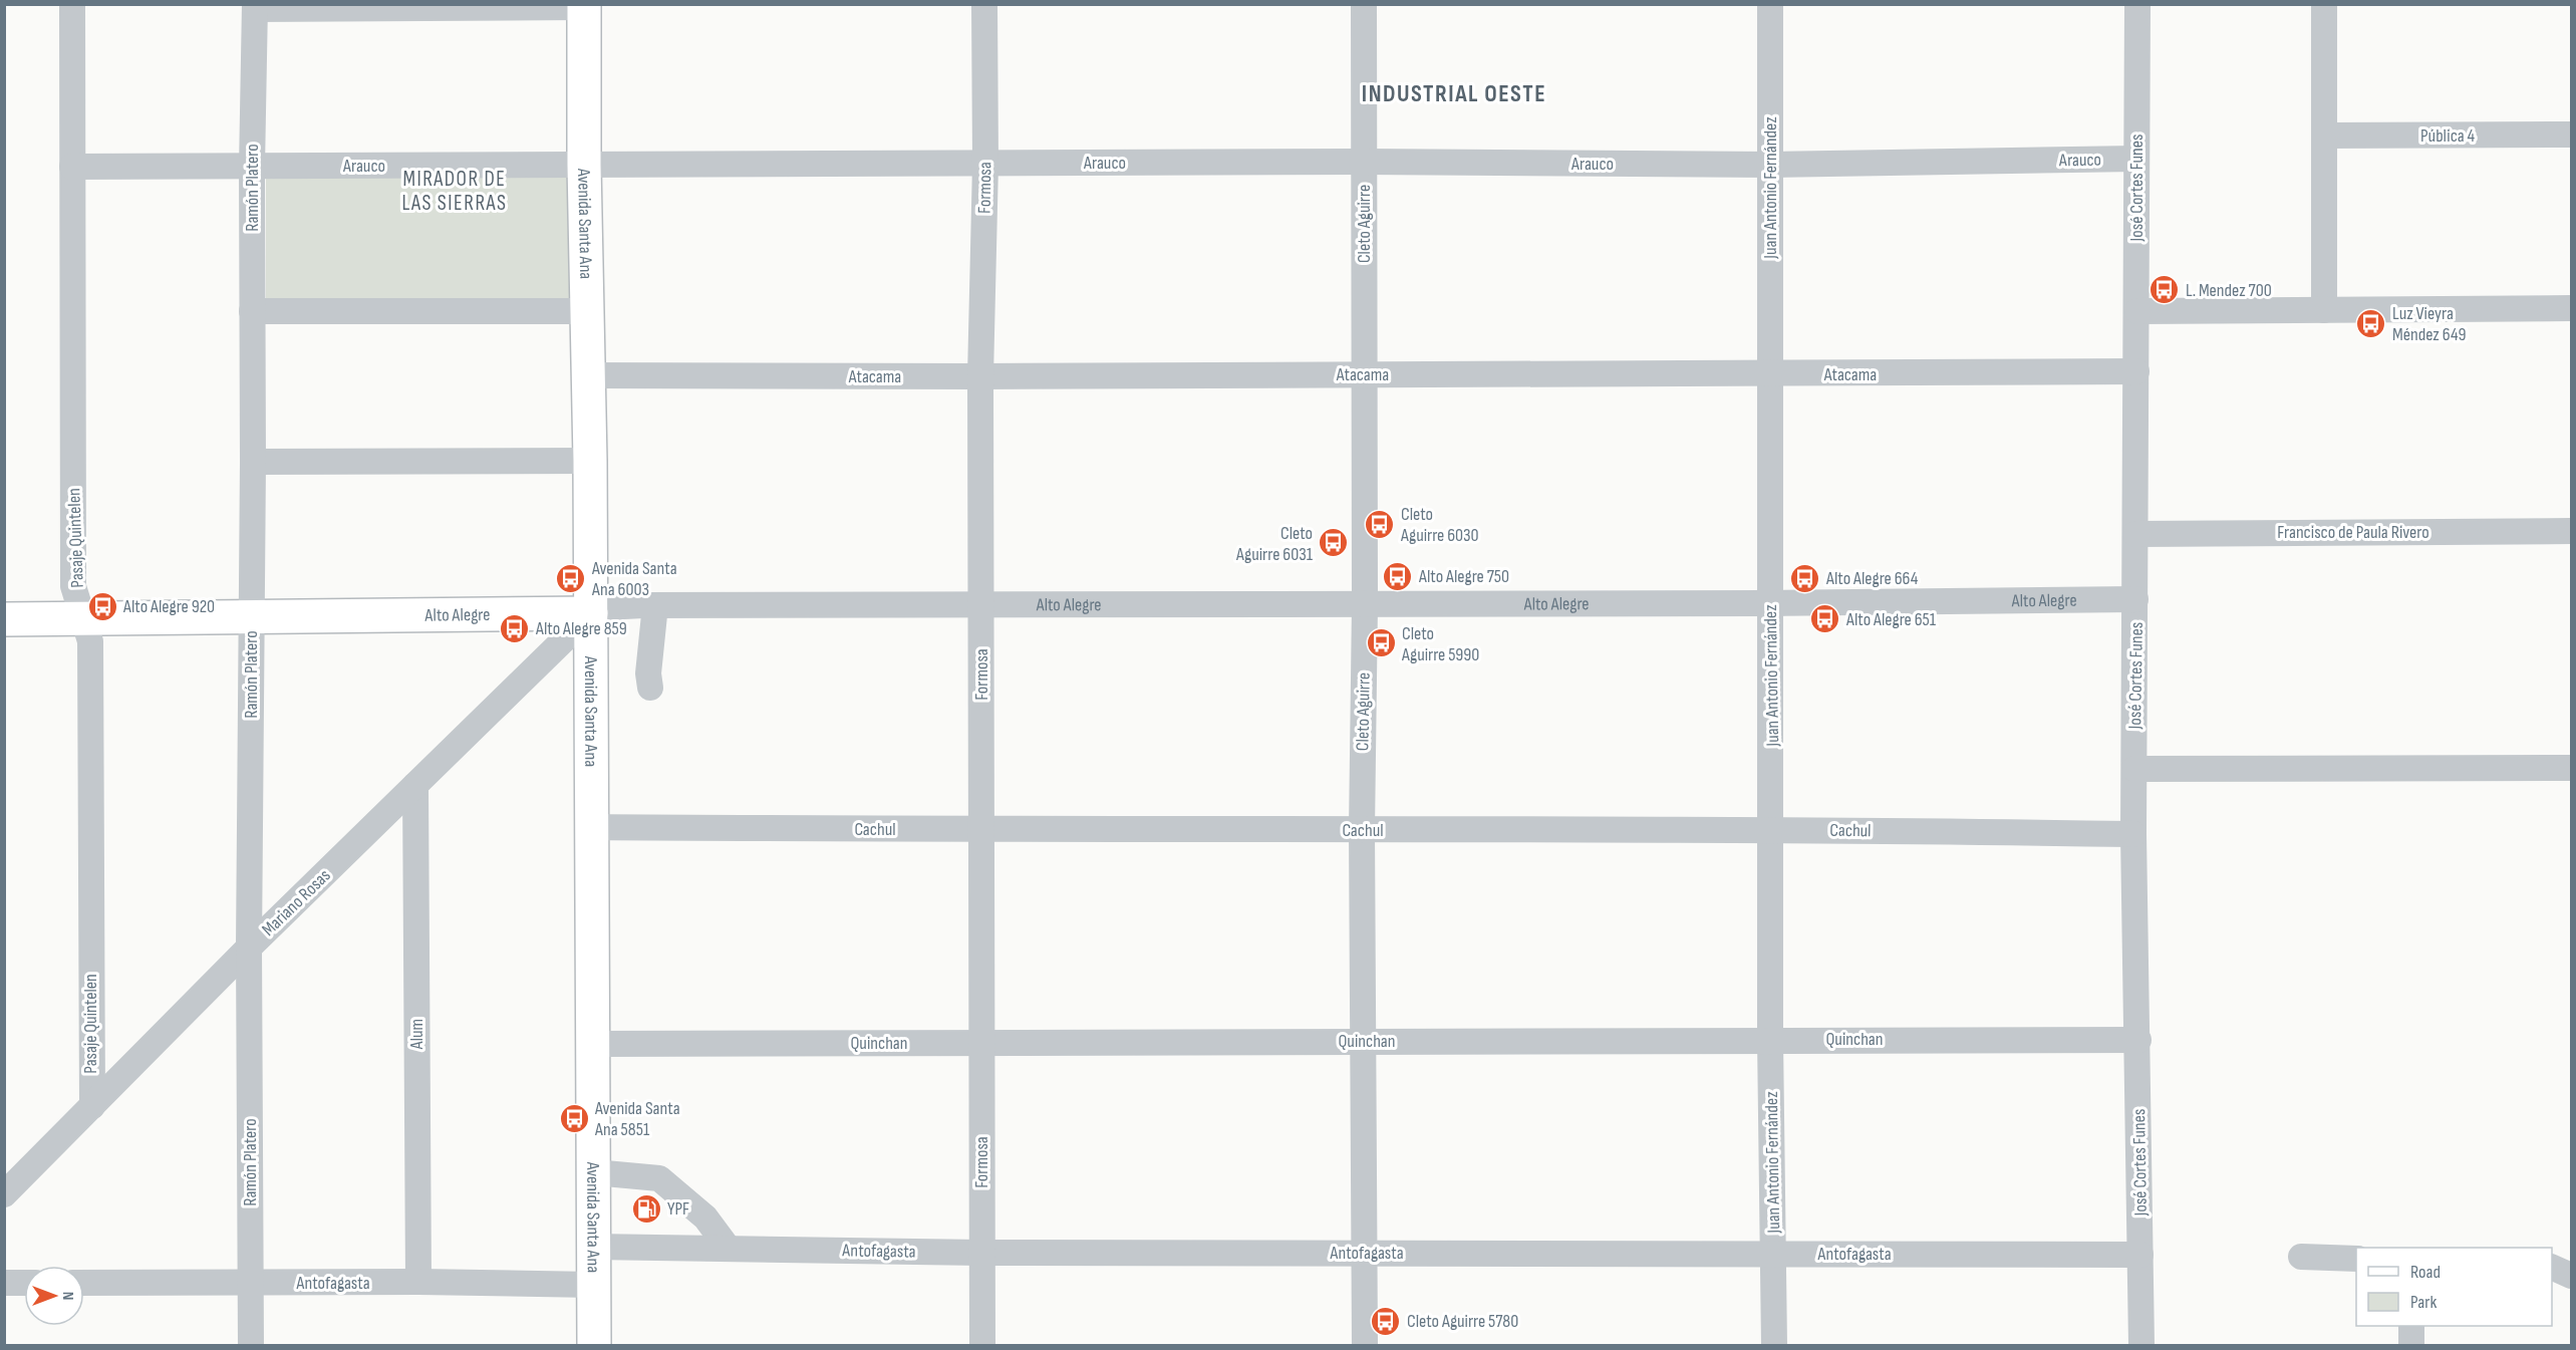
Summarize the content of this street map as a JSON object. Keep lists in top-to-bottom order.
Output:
{
  "streets": {
    "main road": ["Avenida Santa Ana", "Alto Alegre"],
    "street": [
      "Pública 4",
      "Arauco",
      "Ramón Platero",
      "Formosa",
      "Juan Antonio Fernández",
      "José Cortes Funes",
      "Cleto Aguirre",
      "Atacama",
      "Francisco de Paula Rivero",
      "Pasaje Quintelen",
      "Cachul",
      "Mariano Rosas",
      "Alum",
      "Quinchan",
      "Antofagasta"
    ]
  },
  "crossings": [
    ["Arauco", "Ramón Platero"],
    ["Arauco", "Formosa"],
    ["Arauco", "Juan Antonio Fernández"],
    ["Arauco", "José Cortes Funes"],
    ["Arauco", "Avenida Santa Ana"],
    ["Arauco", "Cleto Aguirre"],
    ["Arauco", "Pasaje Quintelen"],
    ["Ramón Platero", "Alto Alegre"],
    ["Ramón Platero", "Mariano Rosas"],
    ["Ramón Platero", "Antofagasta"],
    ["Formosa", "Atacama"],
    ["Formosa", "Alto Alegre"],
    ["Formosa", "Cachul"],
    ["Formosa", "Quinchan"],
    ["Formosa", "Antofagasta"],
    ["Juan Antonio Fernández", "Atacama"],
    ["Juan Antonio Fernández", "Alto Alegre"],
    ["Juan Antonio Fernández", "Cachul"],
    ["Juan Antonio Fernández", "Quinchan"],
    ["Juan Antonio Fernández", "Antofagasta"],
    ["José Cortes Funes", "Atacama"],
    ["José Cortes Funes", "Francisco de Paula Rivero"],
    ["José Cortes Funes", "Alto Alegre"],
    ["José Cortes Funes", "Cachul"],
    ["José Cortes Funes", "Quinchan"],
    ["José Cortes Funes", "Antofagasta"],
    ["Avenida Santa Ana", "Atacama"],
    ["Avenida Santa Ana", "Alto Alegre"],
    ["Avenida Santa Ana", "Cachul"],
    ["Avenida Santa Ana", "Mariano Rosas"],
    ["Avenida Santa Ana", "Quinchan"],
    ["Avenida Santa Ana", "Antofagasta"],
    ["Cleto Aguirre", "Atacama"],
    ["Cleto Aguirre", "Alto Alegre"],
    ["Cleto Aguirre", "Cachul"],
    ["Cleto Aguirre", "Quinchan"],
    ["Cleto Aguirre", "Antofagasta"],
    ["Pasaje Quintelen", "Alto Alegre"],
    ["Pasaje Quintelen", "Mariano Rosas"],
    ["Alto Alegre", "Mariano Rosas"],
    ["Mariano Rosas", "Alum"],
    ["Alum", "Antofagasta"]
  ],
  "districts": ["INDUSTRIAL OESTE", "MIRADOR DE LAS SIERRAS"],
  "places": {
    "bus stop": [
      "L. Mendez 700",
      "Luz Vieyra Méndez 649",
      "Cleto Aguirre 6030",
      "Cleto Aguirre 6031",
      "Alto Alegre 750",
      "Avenida Santa Ana 6003",
      "Alto Alegre 664",
      "Alto Alegre 920",
      "Alto Alegre 651",
      "Alto Alegre 859",
      "Cleto Aguirre 5990",
      "Avenida Santa Ana 5851",
      "Cleto Aguirre 5780"
    ],
    "fuel station": ["YPF"]
  },
  "legend": ["Road", "Park"],
  "north": "right"
}
